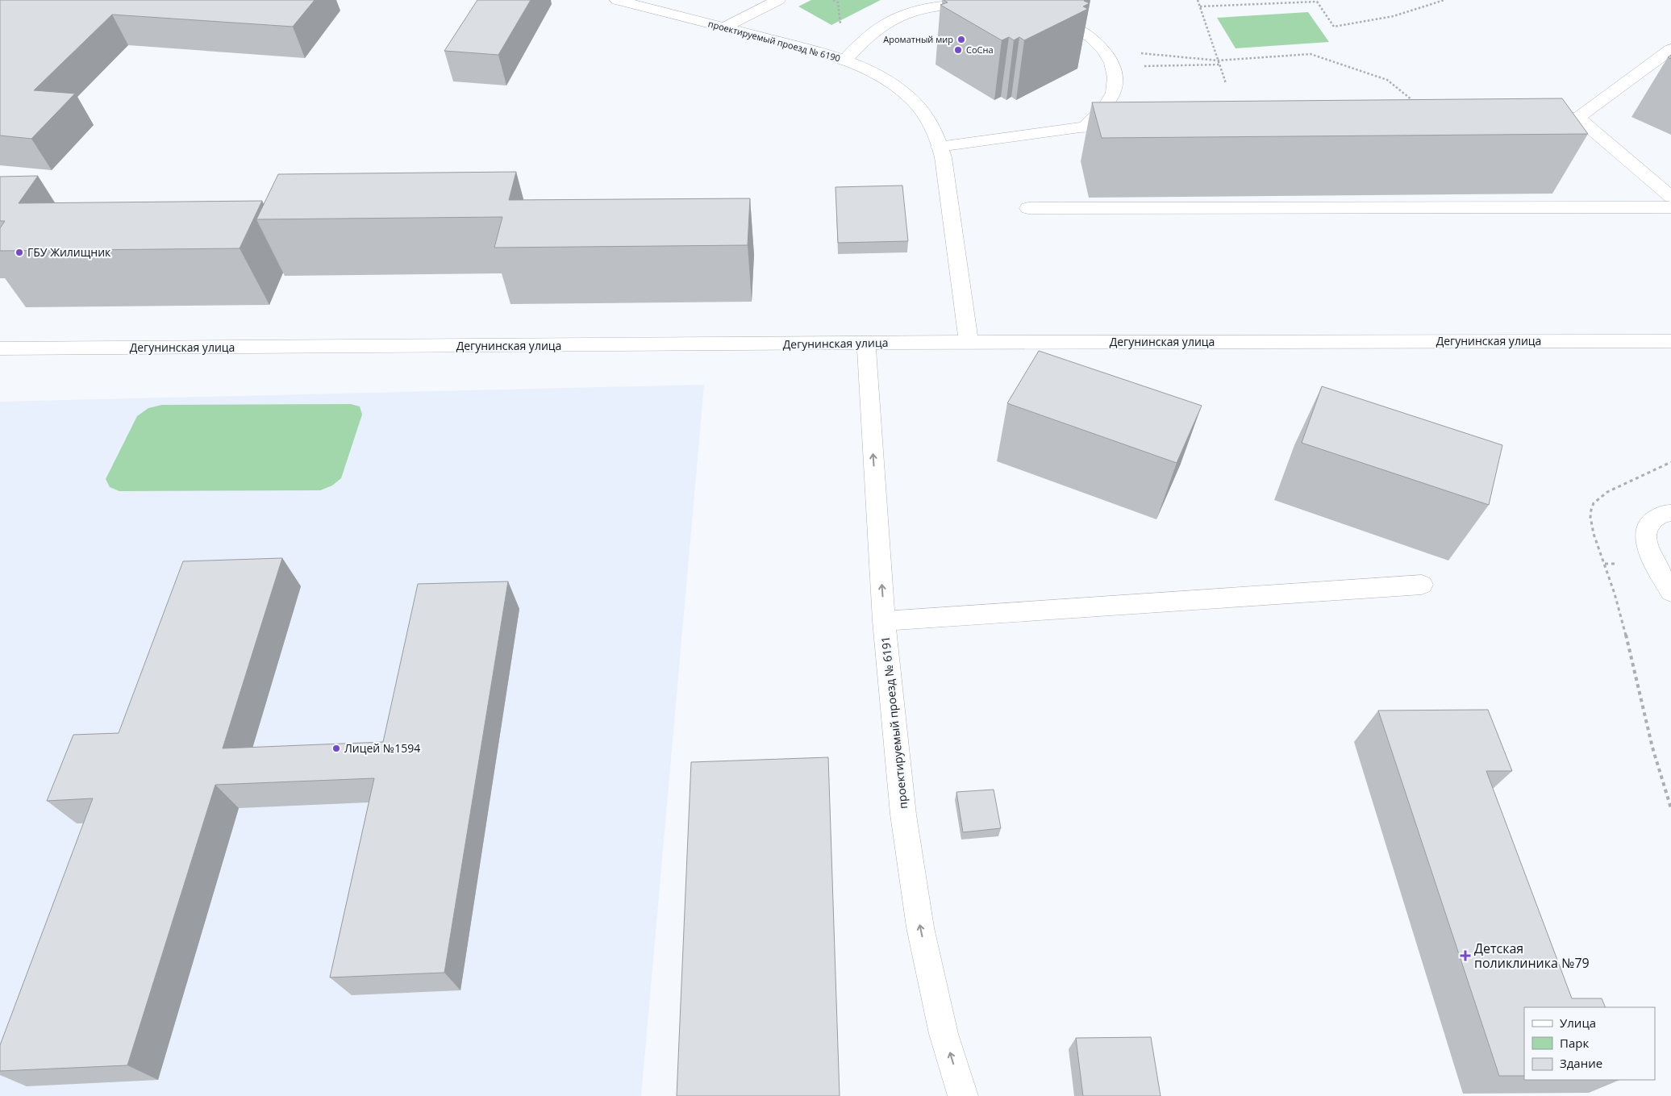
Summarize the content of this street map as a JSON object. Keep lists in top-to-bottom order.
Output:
{
  "streets": {
    "street": ["проектируемый проезд № 6190", "Дегунинская улица", "проектируемый проезд № 6191"]
  },
  "crossings": [
    ["проектируемый проезд № 6190", "Дегунинская улица"],
    ["Дегунинская улица", "проектируемый проезд № 6191"]
  ],
  "one_way": ["проектируемый проезд № 6191"],
  "places": {
    "other": [
      "Ароматный мир",
      "СоСна",
      "ГБУ Жилищник",
      "Лицей №1594"
    ],
    "health": ["Детская поликлиника №79"]
  },
  "legend": ["Улица", "Парк", "Здание"]
}
